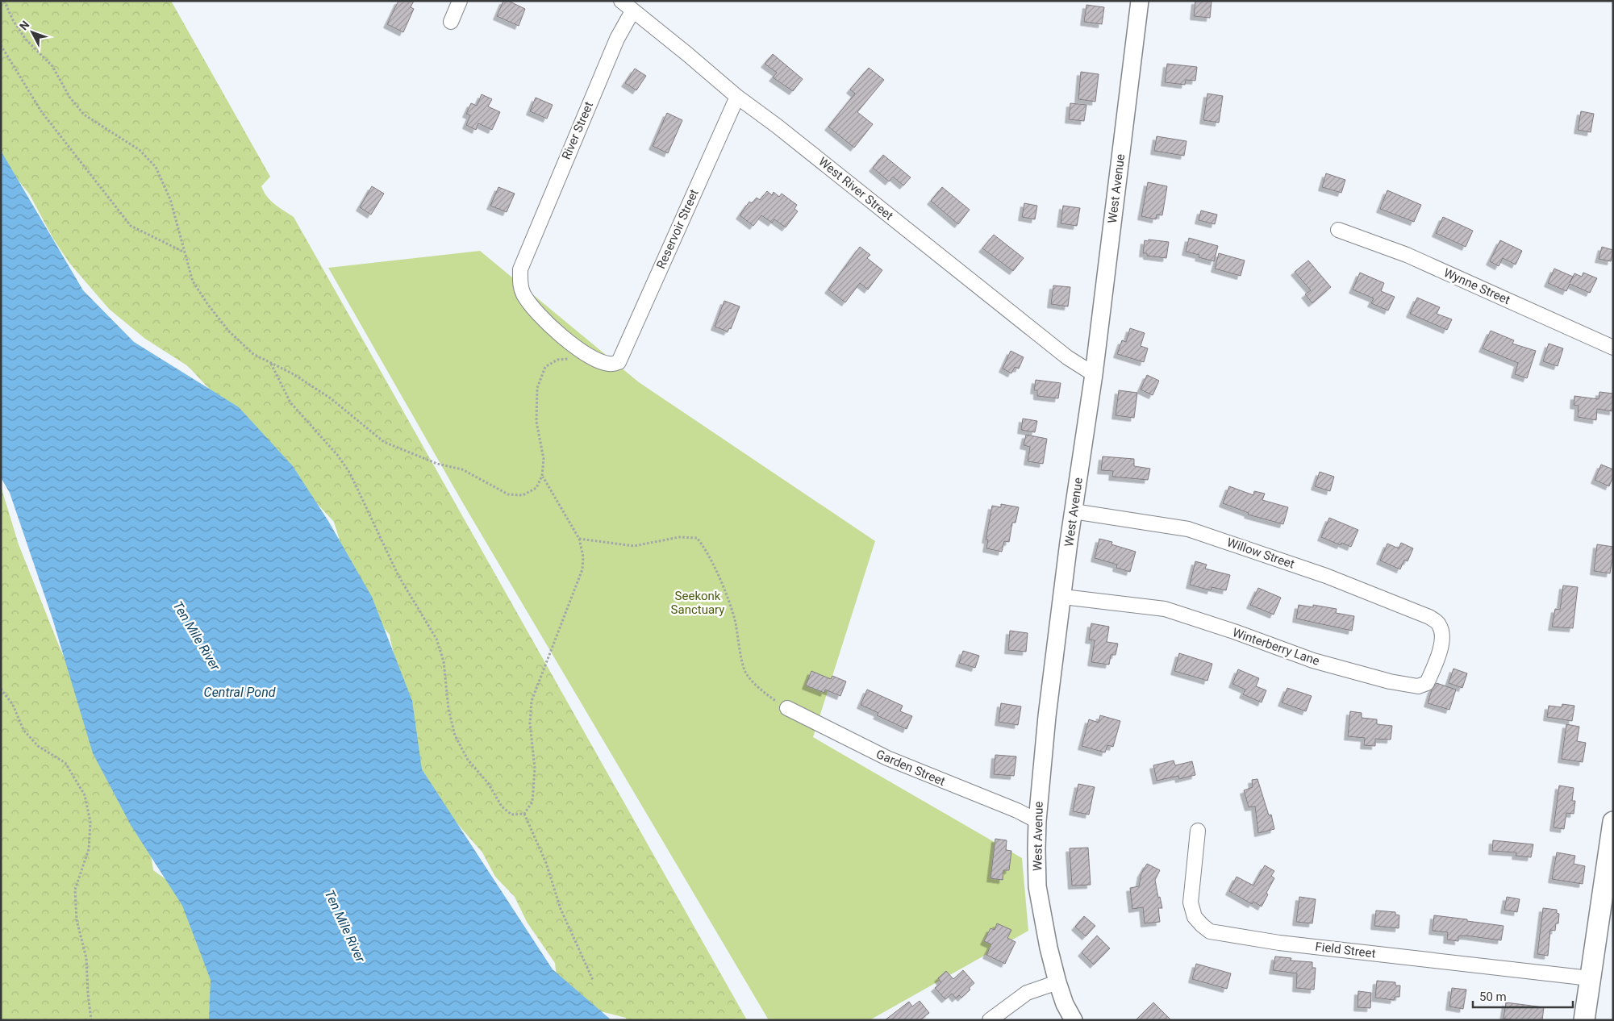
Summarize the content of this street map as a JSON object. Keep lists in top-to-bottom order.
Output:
{
  "streets": {
    "street": [
      "River Street",
      "West River Street",
      "West Avenue",
      "Reservoir Street",
      "Wynne Street",
      "Willow Street",
      "Winterberry Lane",
      "Garden Street",
      "Field Street"
    ]
  },
  "crossings": [
    ["River Street", "West River Street"],
    ["River Street", "Reservoir Street"],
    ["West River Street", "West Avenue"],
    ["West River Street", "Reservoir Street"],
    ["West Avenue", "Willow Street"],
    ["West Avenue", "Winterberry Lane"],
    ["West Avenue", "Garden Street"],
    ["Willow Street", "Winterberry Lane"]
  ],
  "water": ["Ten Mile River", "Central Pond"],
  "parks": ["Seekonk Sanctuary"],
  "scale_bar": "50 m",
  "north": "top left"
}
